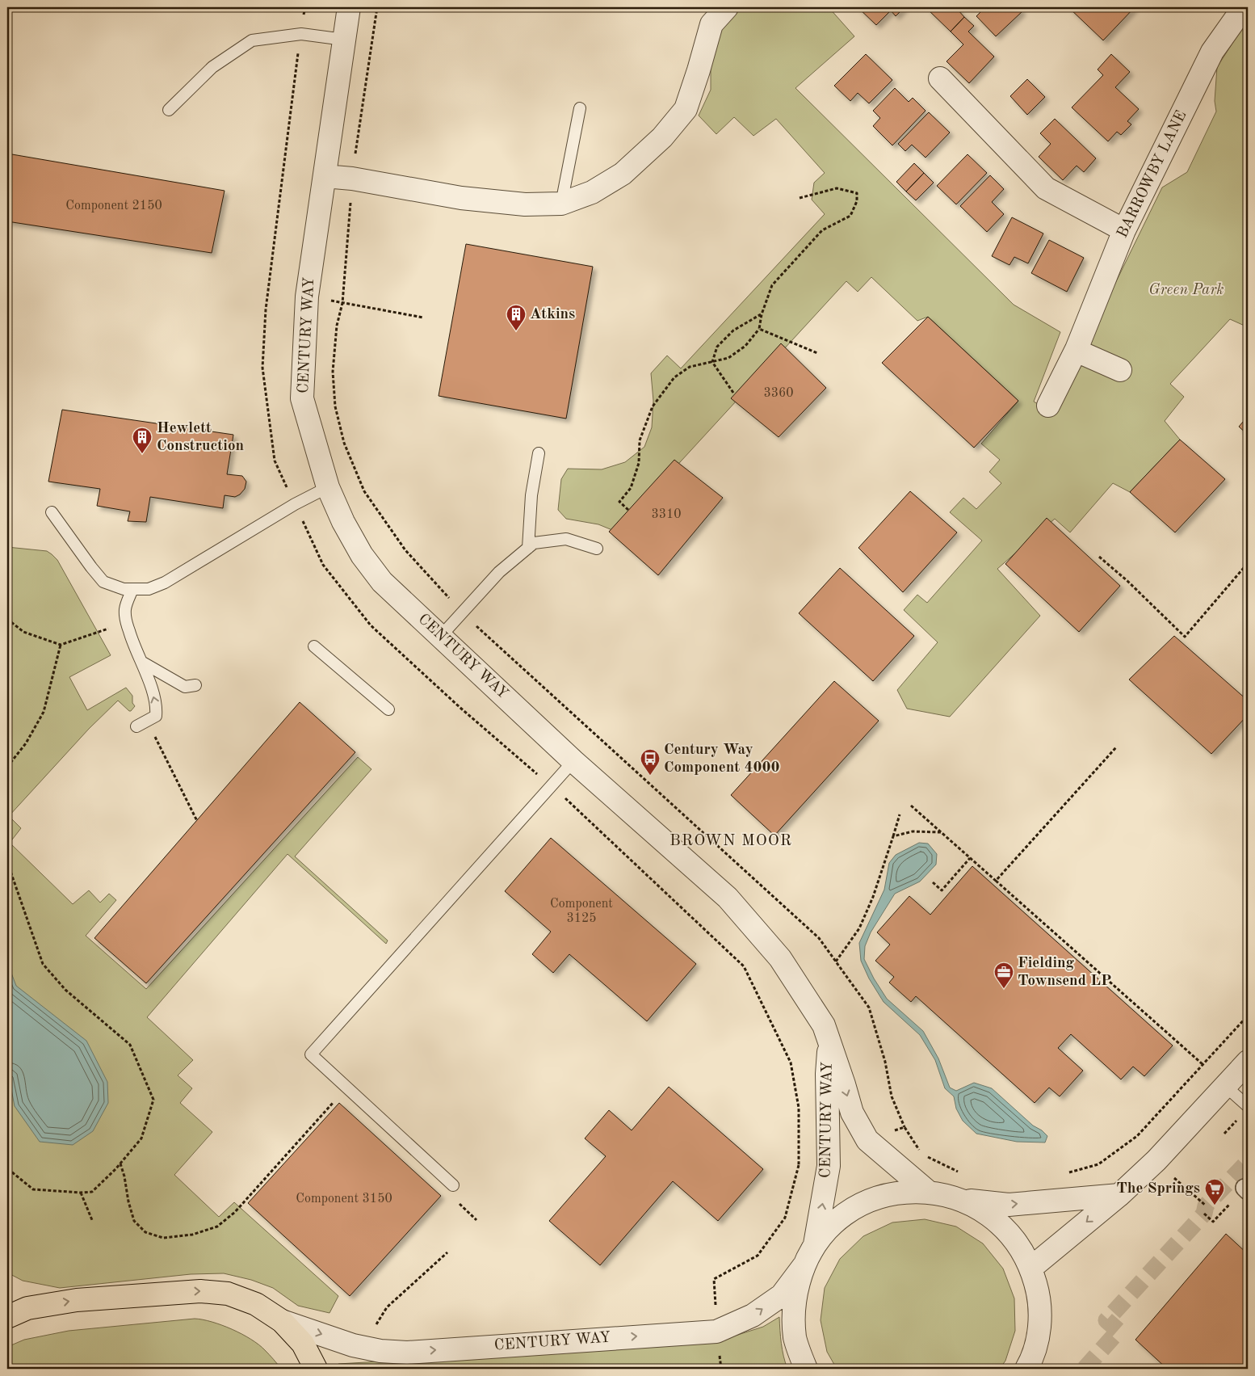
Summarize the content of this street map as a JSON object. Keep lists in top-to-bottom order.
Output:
{
  "streets": {
    "street": ["BARROWBY LANE", "CENTURY WAY"]
  },
  "districts": ["BROWN MOOR"],
  "parks": ["Green Park"],
  "places": {
    "building": ["Atkins", "Hewlett Construction"],
    "bus stop": ["Century Way Component 4000"],
    "office": ["Fielding Townsend LP"],
    "supermarket": ["The Springs"]
  },
  "house_numbers": [
    "Component 2150",
    "3360",
    "3310",
    "Component 3125",
    "Component 3150"
  ]
}
